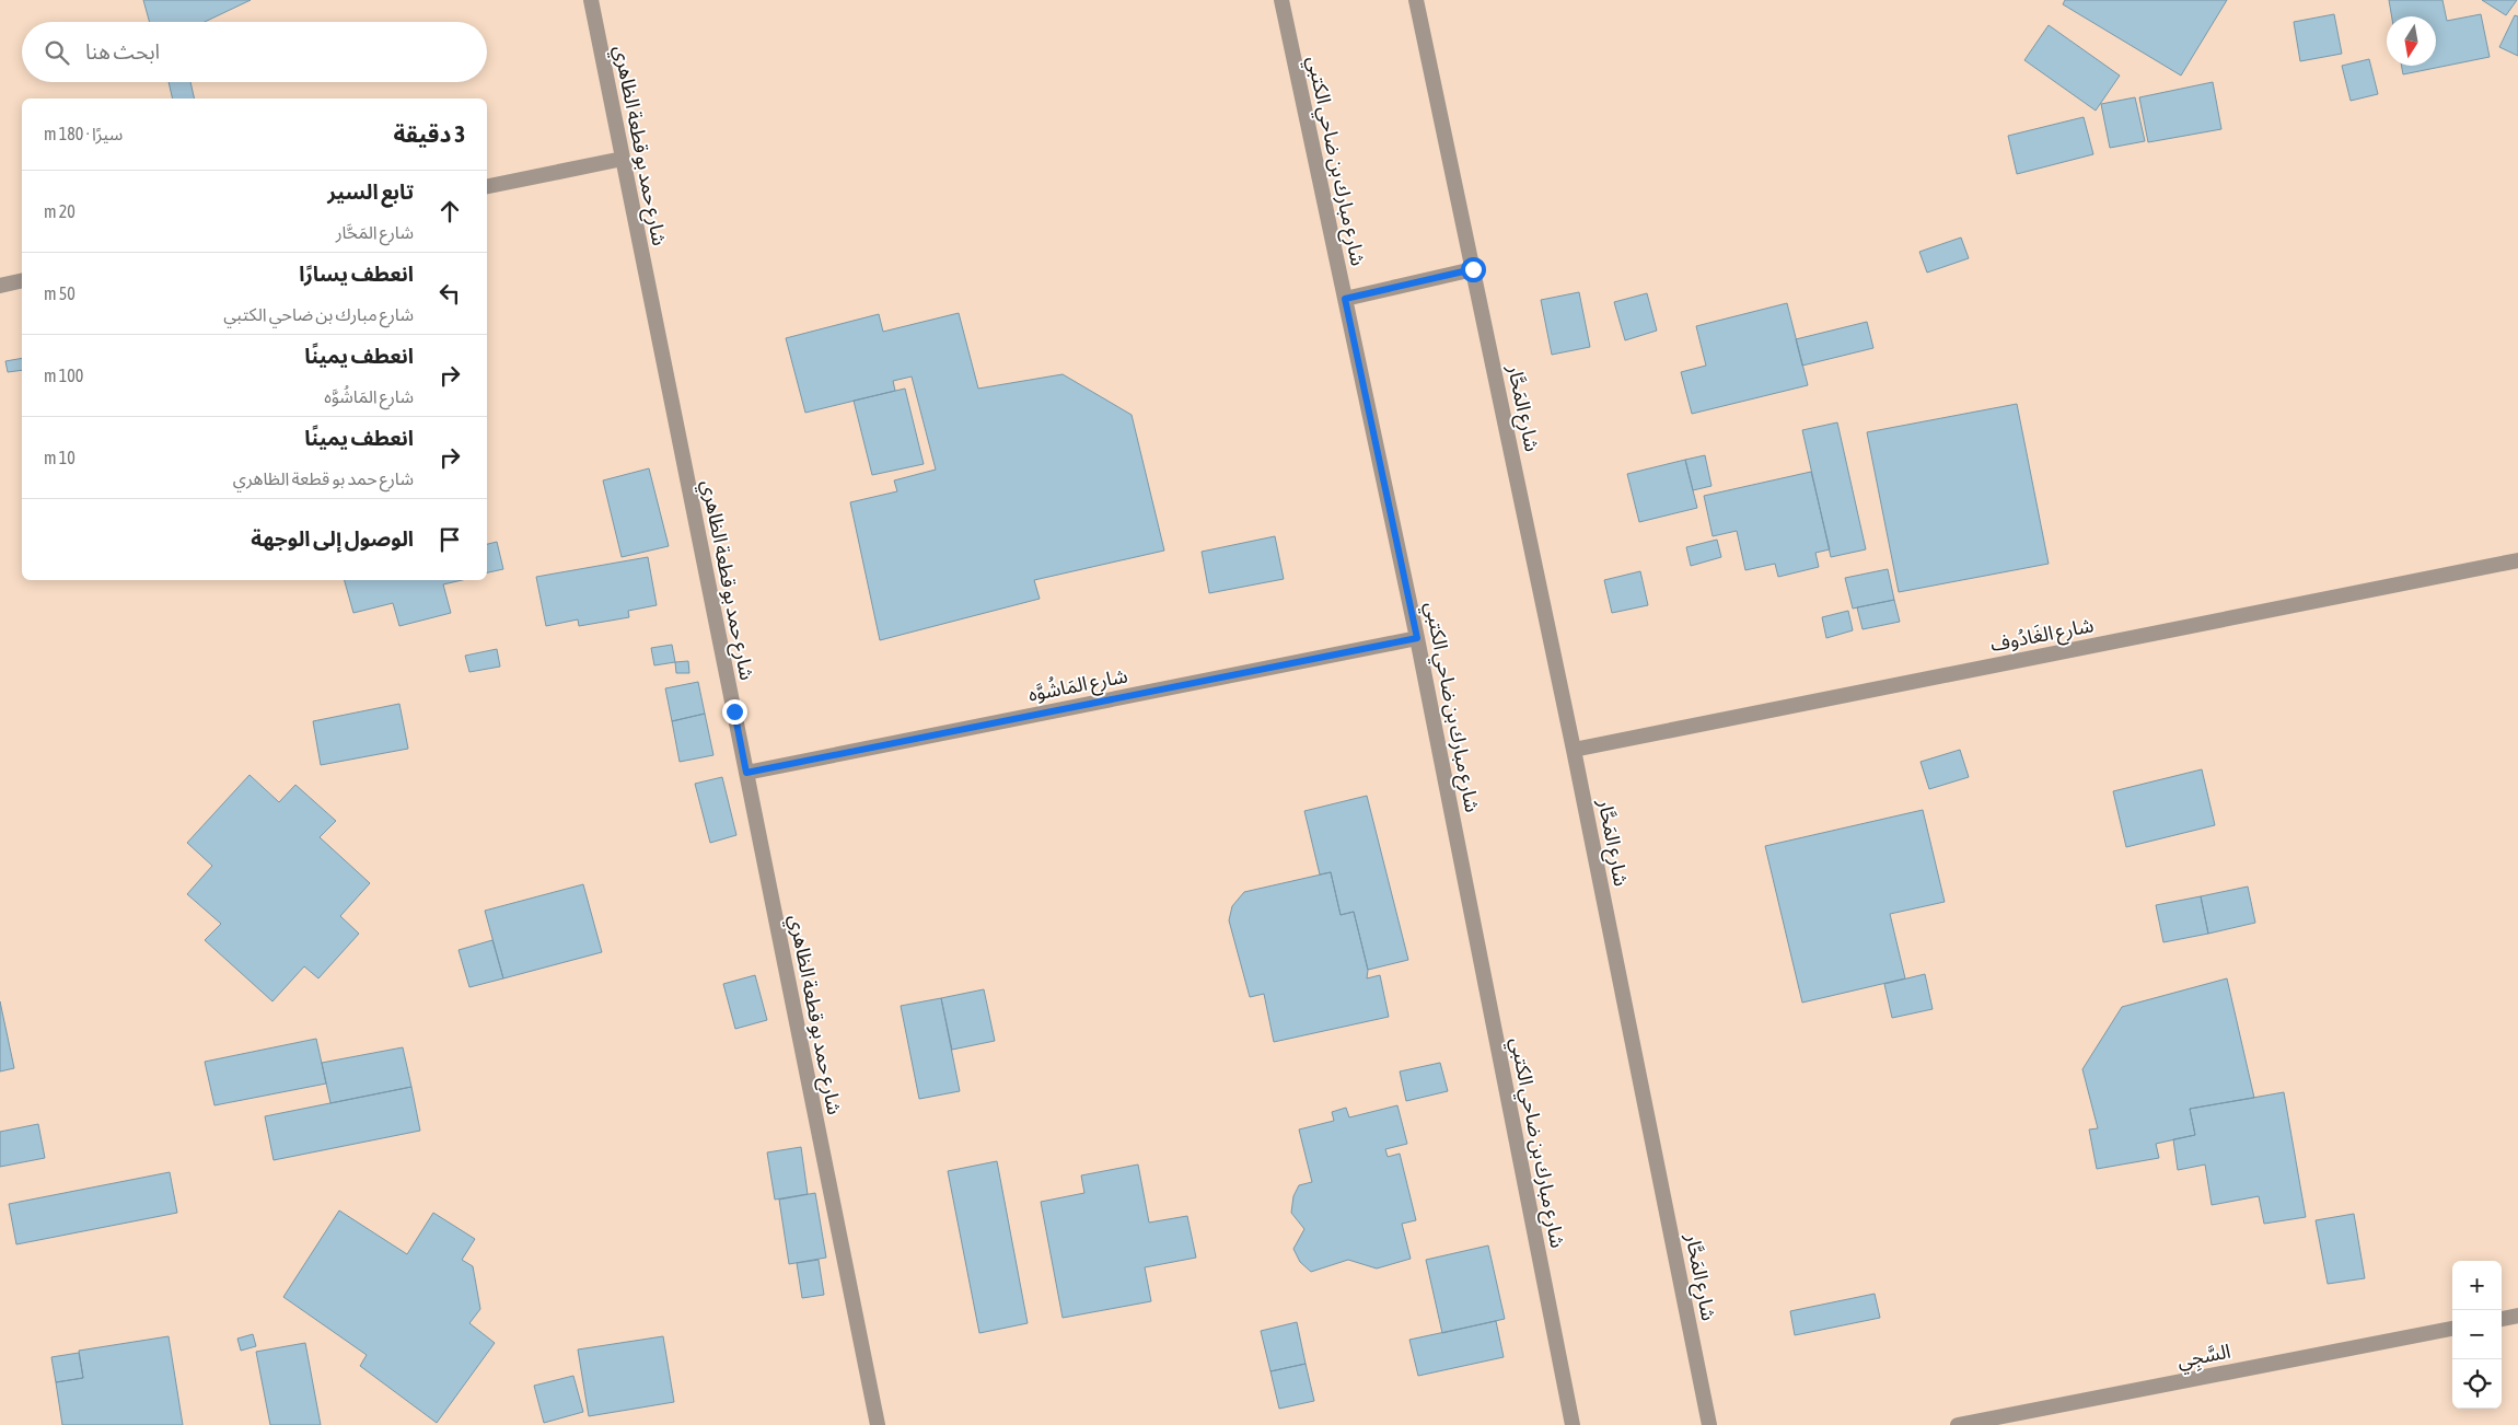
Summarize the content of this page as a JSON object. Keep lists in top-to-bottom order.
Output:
{
  "streets": {
    "street": [
      "شارع حمد بو قطعة الظاهري",
      "شارع مبارك بن ضاحي الكتبي",
      "شارع المَحَّار",
      "شارع الغَادُوف",
      "شارع المَاشُوَّه",
      "السَّجِي"
    ]
  },
  "crossings": [
    ["شارع حمد بو قطعة الظاهري", "شارع المَاشُوَّه"],
    ["شارع مبارك بن ضاحي الكتبي", "شارع المَاشُوَّه"],
    ["شارع المَحَّار", "شارع الغَادُوف"]
  ],
  "north": "bottom",
  "page": {
    "search": "ابحث هنا",
    "heading": ["3 دقيقة", "سيرًا · 180 m"],
    "list": [
      ["تابع السير", "شارع المَحَّار", "20 m"],
      ["انعطف يسارًا", "شارع مبارك بن ضاحي الكتبي", "50 m"],
      ["انعطف يمينًا", "شارع المَاشُوَّه", "100 m"],
      ["انعطف يمينًا", "شارع حمد بو قطعة الظاهري", "10 m"],
      "الوصول إلى الوجهة"
    ],
    "map_buttons": ["+", "−"]
  }
}
